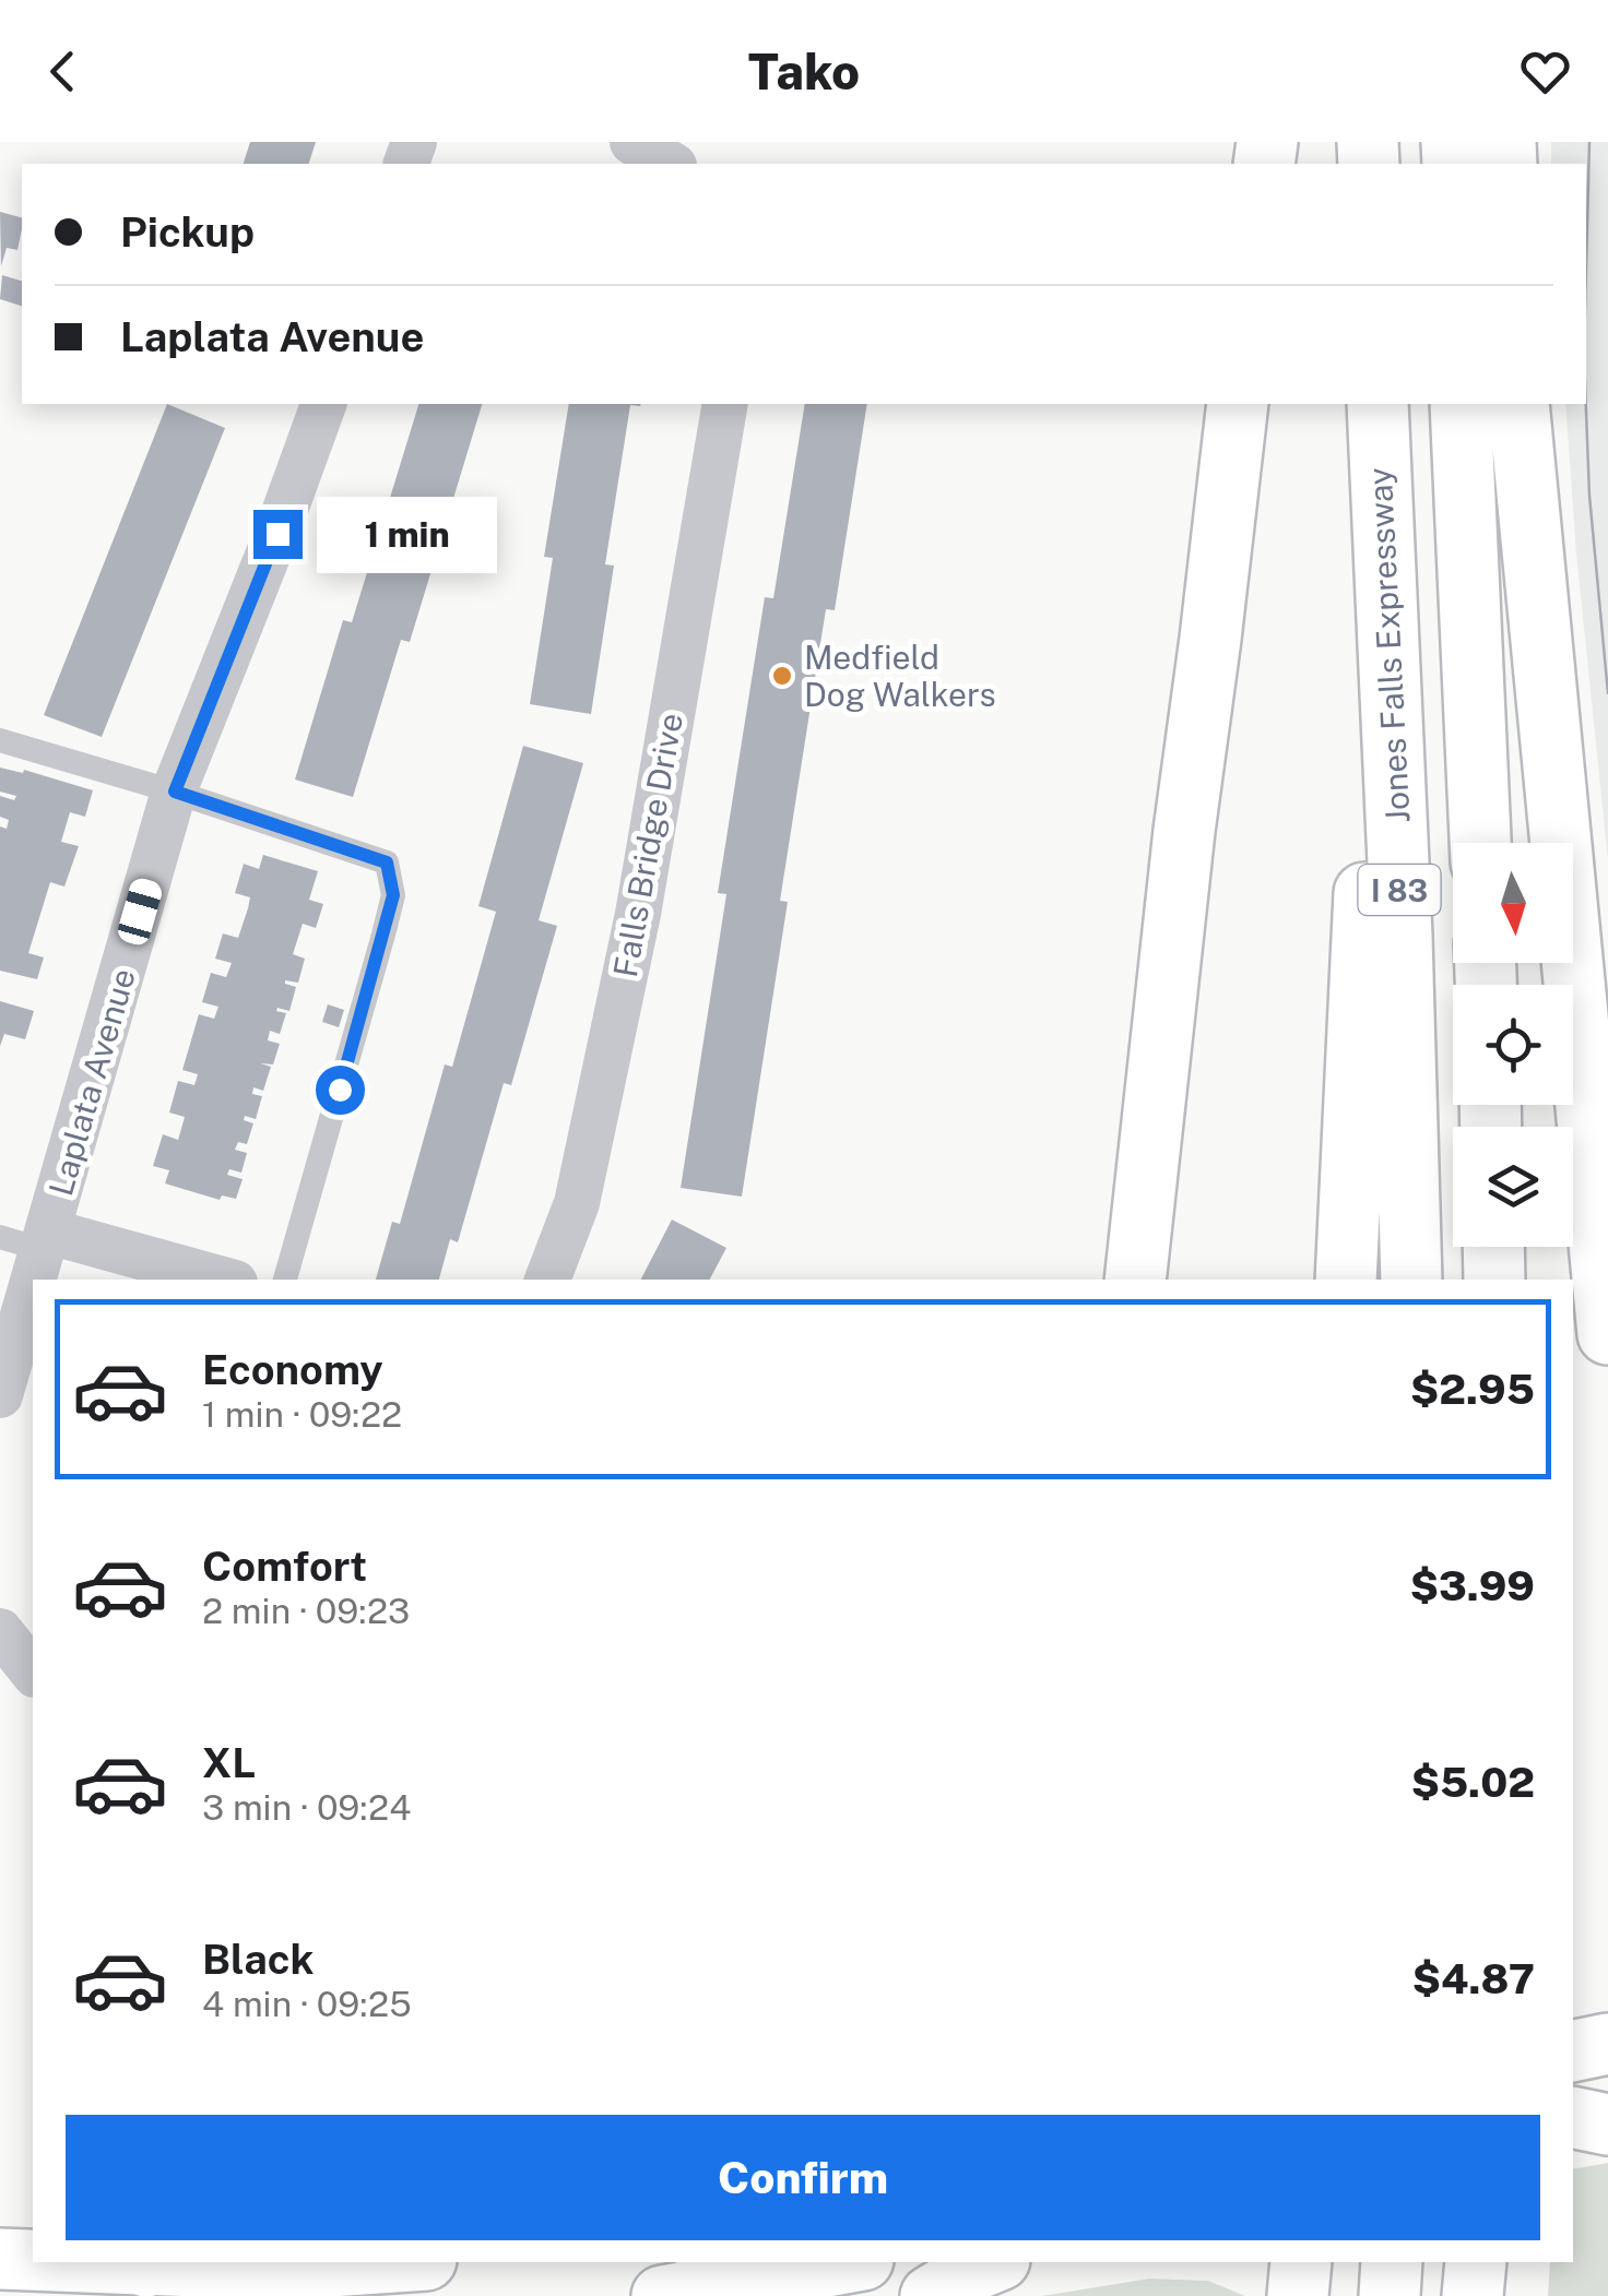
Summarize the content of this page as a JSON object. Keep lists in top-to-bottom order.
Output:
{
  "streets": {
    "main road": ["Jones Falls Expressway", "I 83"],
    "street": ["Falls Bridge Drive", "Laplata Avenue"]
  },
  "places": ["Medfield Dog Walkers"],
  "north": "bottom",
  "page": {
    "header": "Tako",
    "banner": ["Pickup", "Laplata Avenue"],
    "bubble": "1 min",
    "list": [
      {
        "name": "Economy",
        "note": "1 min · 09:22",
        "value": "$2.95"
      },
      {
        "name": "Comfort",
        "note": "2 min · 09:23",
        "value": "$3.99"
      },
      {
        "name": "XL",
        "note": "3 min · 09:24",
        "value": "$5.02"
      },
      {
        "name": "Black",
        "note": "4 min · 09:25",
        "value": "$4.87"
      }
    ],
    "buttons": "Confirm"
  }
}
